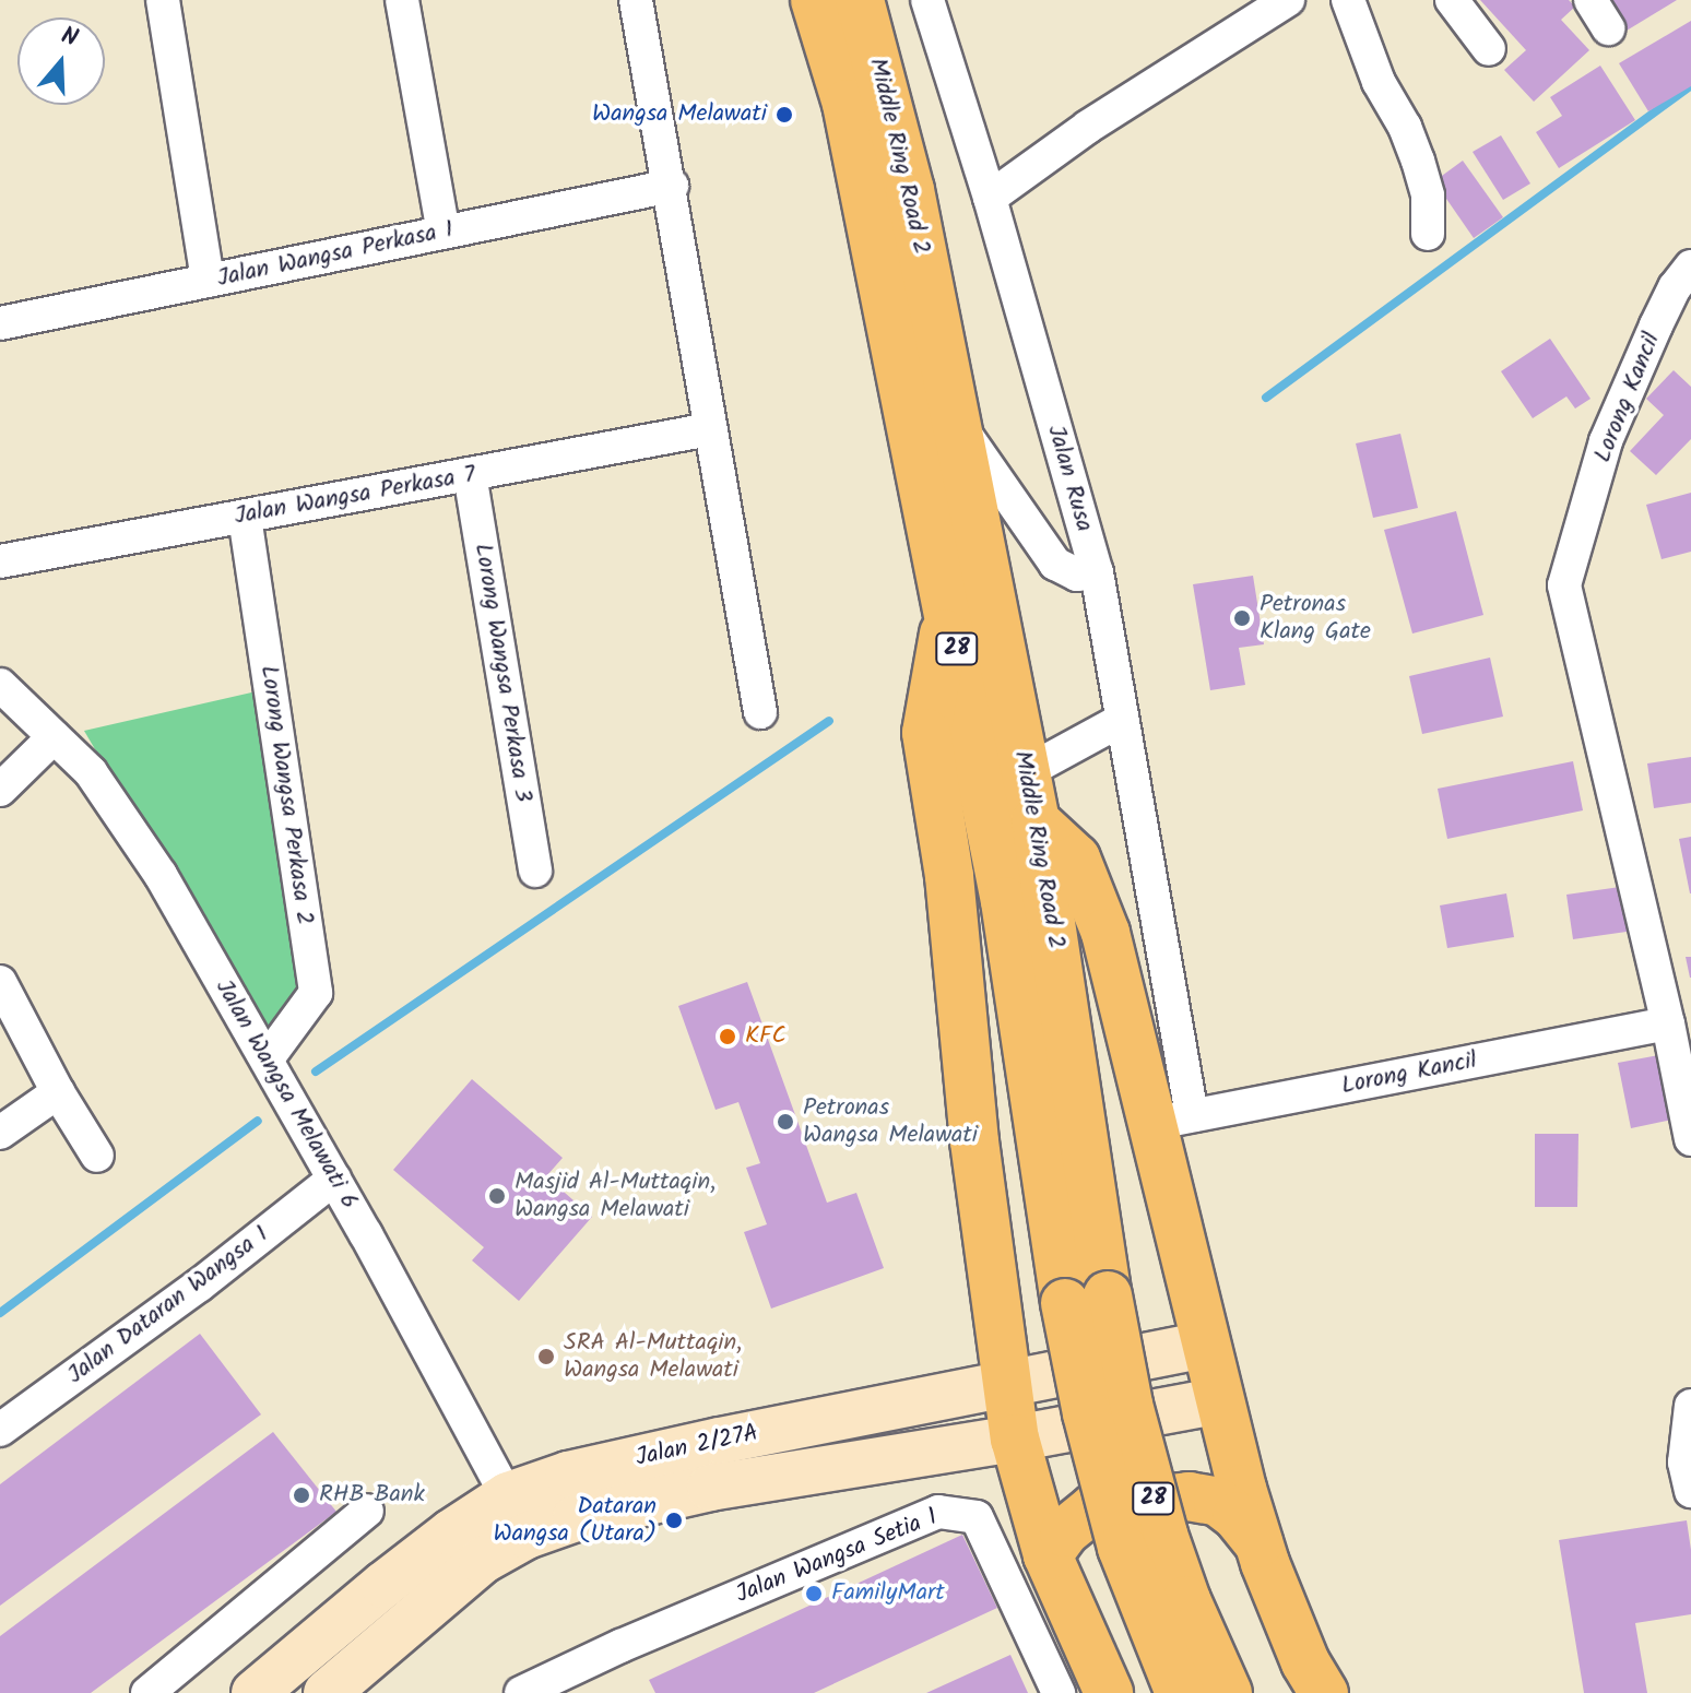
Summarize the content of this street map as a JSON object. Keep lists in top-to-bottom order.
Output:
{
  "streets": {
    "highway": ["Middle Ring Road 2", "28"],
    "main road": ["Jalan 2/27A"],
    "street": [
      "Jalan Wangsa Perkasa 1",
      "Lorong Kancil",
      "Jalan Rusa",
      "Jalan Wangsa Perkasa 7",
      "Lorong Wangsa Perkasa 3",
      "Lorong Wangsa Perkasa 2",
      "Jalan Wangsa Melawati 6",
      "Jalan Dataran Wangsa 1",
      "Jalan Wangsa Setia 1"
    ]
  },
  "crossings": [
    ["Lorong Kancil", "Jalan Rusa"],
    ["Jalan Wangsa Perkasa 7", "Lorong Wangsa Perkasa 3"],
    ["Jalan Wangsa Perkasa 7", "Lorong Wangsa Perkasa 2"],
    ["Lorong Wangsa Perkasa 2", "Jalan Wangsa Melawati 6"],
    ["Jalan Wangsa Melawati 6", "Jalan Dataran Wangsa 1"],
    ["Jalan Wangsa Melawati 6", "Jalan 2/27A"]
  ],
  "places": [
    "Wangsa Melawati",
    "Petronas Klang Gate",
    "KFC",
    "Petronas Wangsa Melawati",
    "Masjid Al-Muttaqin, Wangsa Melawati",
    "SRA Al-Muttaqin, Wangsa Melawati",
    "RHB Bank",
    "Dataran Wangsa (Utara)",
    "FamilyMart"
  ],
  "north": "top"
}
